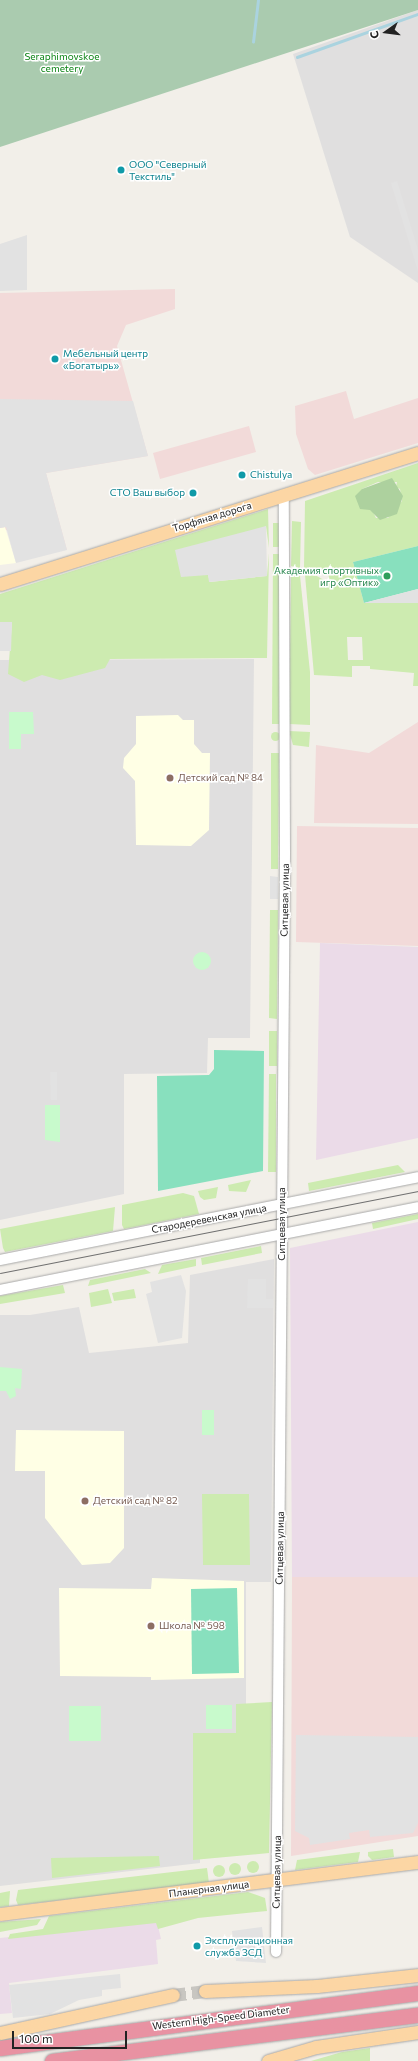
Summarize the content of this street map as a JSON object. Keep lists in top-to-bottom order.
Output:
{
  "streets": {
    "highway": ["Western High-Speed Diameter"],
    "main road": ["Торфяная дорога", "Планерная улица"],
    "street": ["Ситцевая улица", "Стародеревенская улица"]
  },
  "crossings": [
    ["Торфяная дорога", "Ситцевая улица"],
    ["Ситцевая улица", "Стародеревенская улица"],
    ["Ситцевая улица", "Планерная улица"]
  ],
  "parks": ["Seraphimovskoe cemetery"],
  "places": [
    "ООО \"Северный Текстиль\"",
    "Мебельный центр «Богатырь»",
    "Chistulya",
    "СТО Ваш выбор",
    "Академия спортивных игр «Оптик»",
    "Детский сад № 84",
    "Детский сад № 82",
    "Школа № 598",
    "Эксплуатационная служба ЗСД"
  ],
  "scale_bar": "100 m",
  "north": "left"
}
